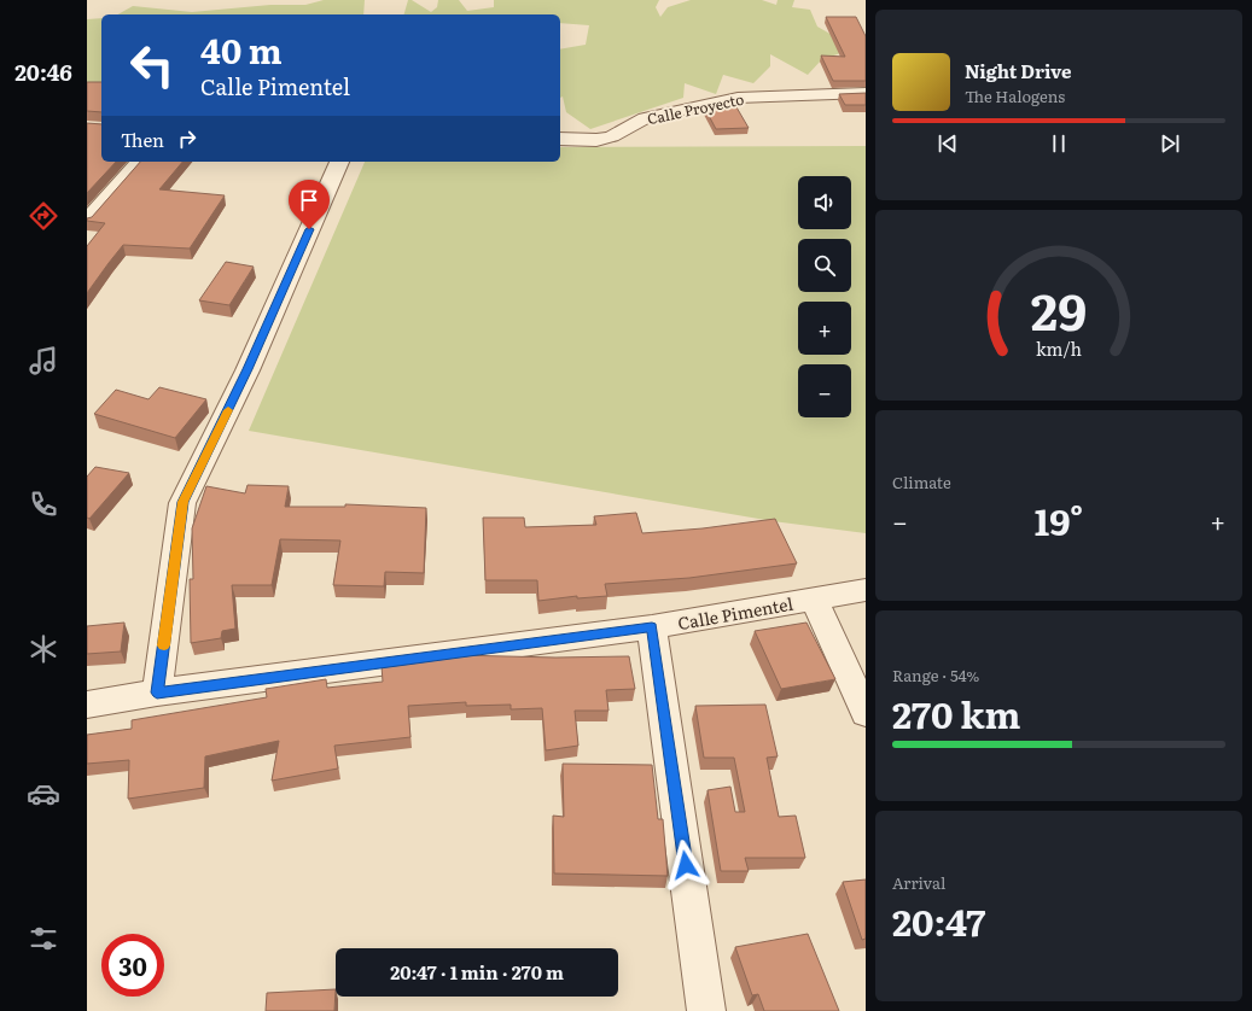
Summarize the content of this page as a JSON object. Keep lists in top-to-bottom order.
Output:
{
  "streets": {
    "street": ["Calle Proyecto", "Calle Pimentel"]
  },
  "page": {
    "tabs": "20:46",
    "turn": ["40 m", "Calle Pimentel"],
    "song": ["Night Drive", "The Halogens"],
    "then": "Then",
    "map_buttons": ["+", "−"],
    "tile": [
      "Climate",
      ["Range · 54%", "270 km"],
      ["Arrival", "20:47"]
    ],
    "heat": ["−", "19°", "+"],
    "limit": "30",
    "trip": "20:47 · 1 min · 270 m",
    "gauge": ["29", "km/h"]
  }
}
